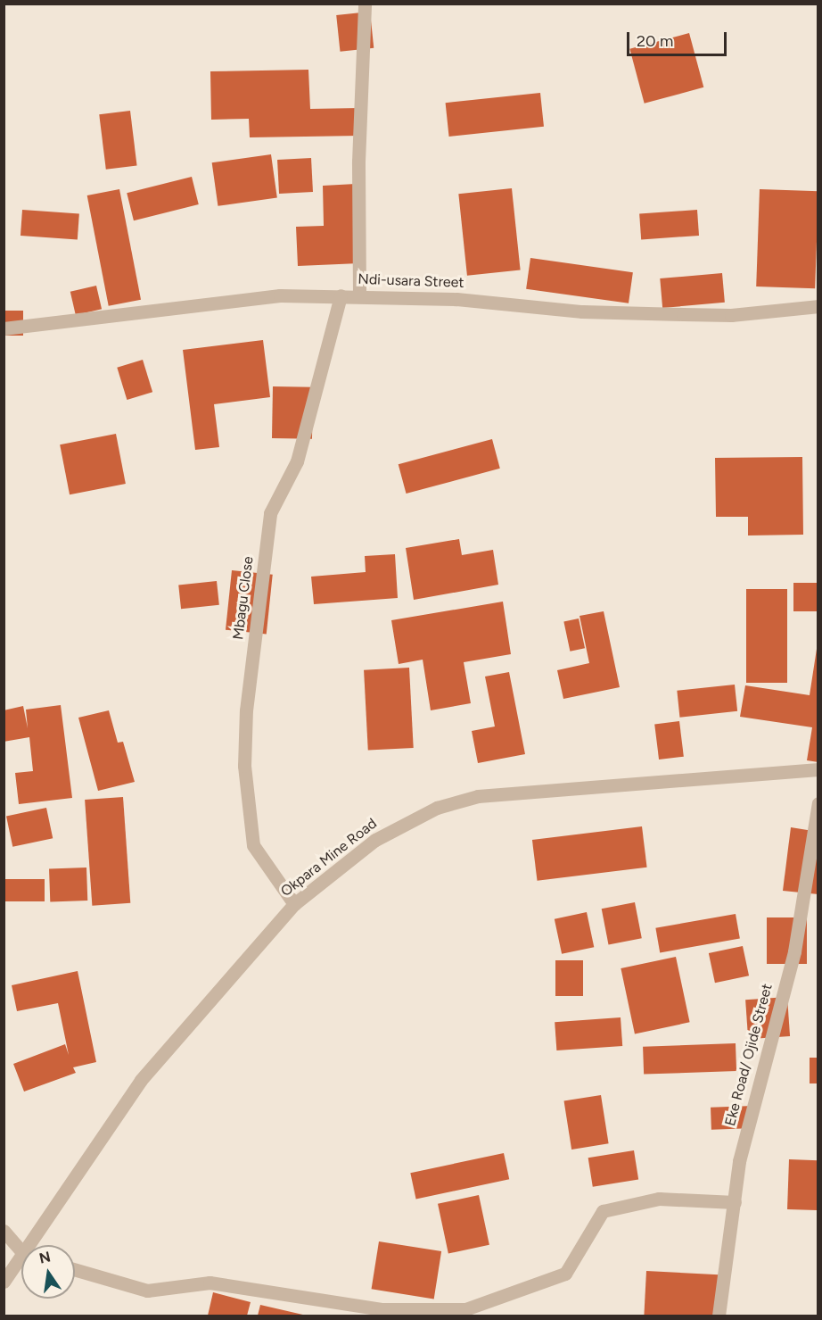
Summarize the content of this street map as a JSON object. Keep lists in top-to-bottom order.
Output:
{
  "streets": {
    "street": [
      "Ndi-usara Street",
      "Mbagu Close",
      "Okpara Mine Road",
      "Eke Road/ Ojide Street"
    ]
  },
  "crossings": [
    ["Ndi-usara Street", "Mbagu Close"],
    ["Mbagu Close", "Okpara Mine Road"]
  ],
  "scale_bar": "20 m",
  "north": "top"
}
